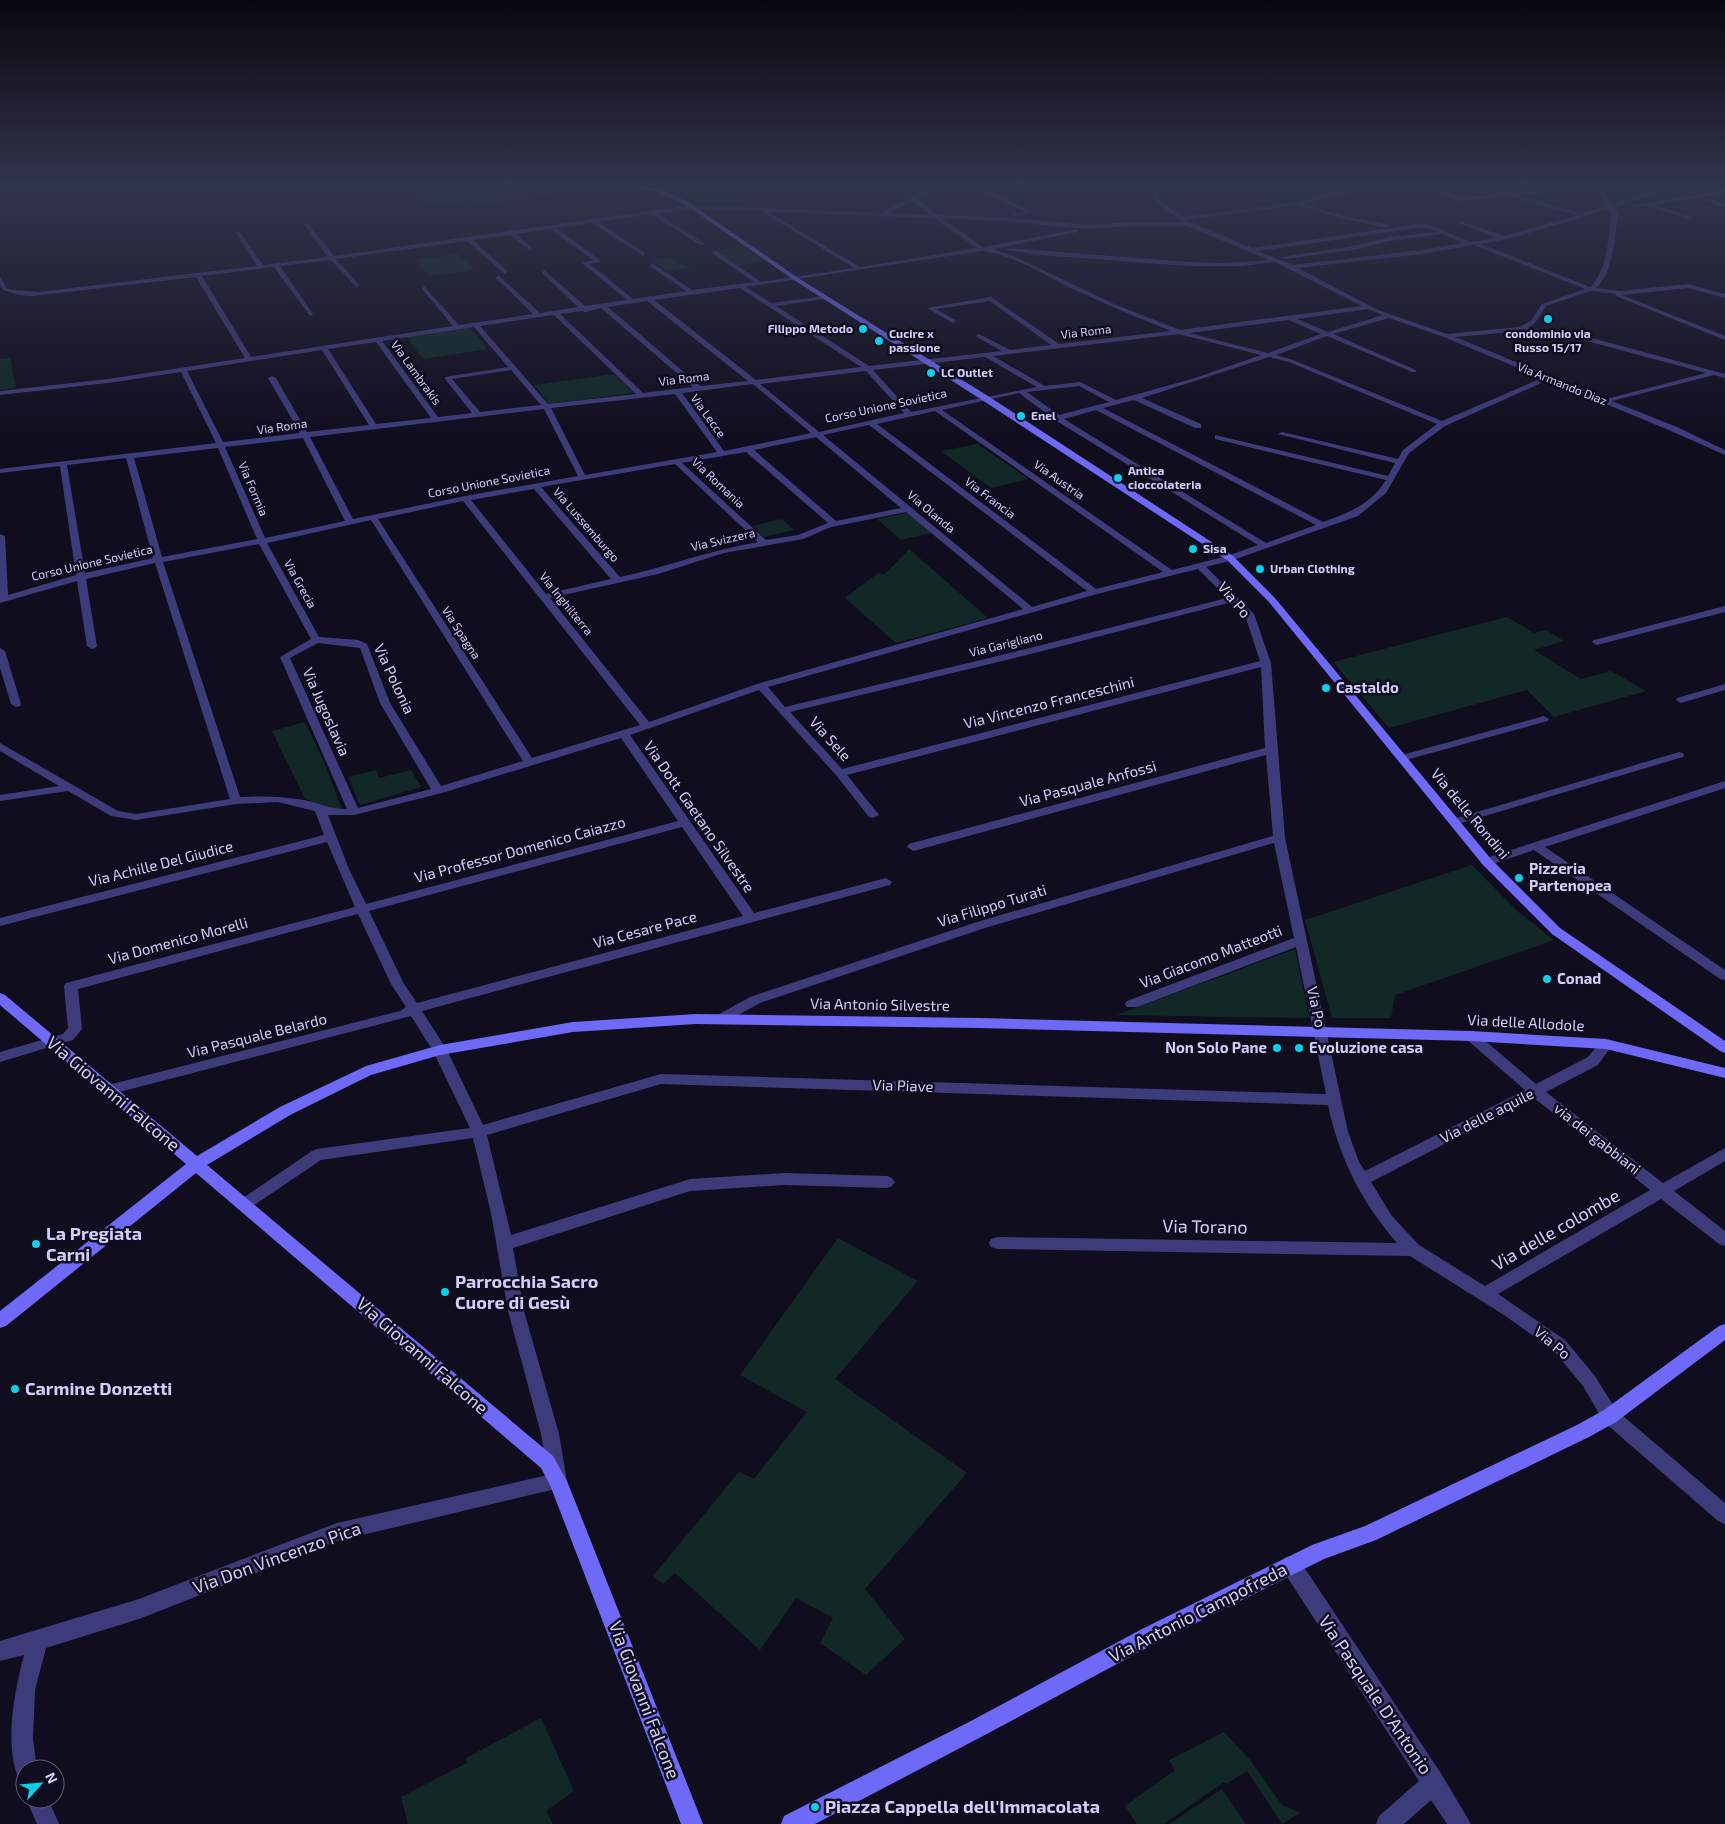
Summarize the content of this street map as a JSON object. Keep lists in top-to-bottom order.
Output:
{
  "streets": {
    "street": [
      "Via Roma",
      "Via Lambrakis",
      "Via Armando Diaz",
      "Corso Unione Sovietica",
      "Via Lecce",
      "Via Austria",
      "Via Romania",
      "Via Formia",
      "Via Francia",
      "Via Olanda",
      "Via Lussemburgo",
      "Via Svizzera",
      "Via Grecia",
      "Via Po",
      "Via Inghilterra",
      "Via Spagna",
      "Via Garigliano",
      "Via Polonia",
      "Via Vincenzo Franceschini",
      "Via Jugoslavia",
      "Via Sele",
      "Via Pasquale Anfossi",
      "Via delle Rondini",
      "Via Dott. Gaetano Silvestre",
      "Via Professor Domenico Caiazzo",
      "Via Achille Del Giudice",
      "Via Filippo Turati",
      "Via Cesare Pace",
      "Via Domenico Morelli",
      "Via Giacomo Matteotti",
      "Via Antonio Silvestre",
      "Via delle Allodole",
      "Via Pasquale Belardo",
      "Via Piave",
      "Via Giovanni Falcone",
      "Via delle aquile",
      "via dei gabbiani",
      "Via Torano",
      "Via delle colombe",
      "Via Don Vincenzo Pica",
      "Via Antonio Campofreda",
      "Via Pasquale D'Antonio"
    ]
  },
  "crossings": [
    ["Via Roma", "Via Lambrakis"],
    ["Via Roma", "Via Armando Diaz"],
    ["Via Roma", "Via Lecce"],
    ["Via Roma", "Via Formia"],
    ["Via Roma", "Via Olanda"],
    ["Via Roma", "Via delle Rondini"],
    ["Corso Unione Sovietica", "Via Lecce"],
    ["Corso Unione Sovietica", "Via Austria"],
    ["Corso Unione Sovietica", "Via Romania"],
    ["Corso Unione Sovietica", "Via Formia"],
    ["Corso Unione Sovietica", "Via Francia"],
    ["Corso Unione Sovietica", "Via Olanda"],
    ["Corso Unione Sovietica", "Via Lussemburgo"],
    ["Corso Unione Sovietica", "Via Grecia"],
    ["Corso Unione Sovietica", "Via Inghilterra"],
    ["Corso Unione Sovietica", "Via Spagna"],
    ["Corso Unione Sovietica", "Via delle Rondini"],
    ["Via Romania", "Via Svizzera"],
    ["Via Formia", "Via Grecia"],
    ["Via Olanda", "Via Svizzera"],
    ["Via Lussemburgo", "Via Svizzera"],
    ["Via Svizzera", "Via Inghilterra"],
    ["Via Grecia", "Via Polonia"],
    ["Via Grecia", "Via Jugoslavia"],
    ["Via Po", "Via Garigliano"],
    ["Via Po", "Via Vincenzo Franceschini"],
    ["Via Po", "Via Pasquale Anfossi"],
    ["Via Po", "Via Filippo Turati"],
    ["Via Po", "Via Giacomo Matteotti"],
    ["Via Po", "Via Antonio Silvestre"],
    ["Via Po", "Via delle Allodole"],
    ["Via Po", "Via Piave"],
    ["Via Po", "Via delle aquile"],
    ["Via Po", "Via Torano"],
    ["Via Po", "Via delle colombe"],
    ["Via Po", "Via Antonio Campofreda"],
    ["Via Garigliano", "Via Sele"],
    ["Via Polonia", "Via Jugoslavia"],
    ["Via Vincenzo Franceschini", "Via Sele"],
    ["Via Dott. Gaetano Silvestre", "Via Professor Domenico Caiazzo"],
    ["Via Dott. Gaetano Silvestre", "Via Cesare Pace"],
    ["Via Professor Domenico Caiazzo", "Via Domenico Morelli"],
    ["Via Filippo Turati", "Via Antonio Silvestre"],
    ["Via Cesare Pace", "Via Pasquale Belardo"],
    ["Via Domenico Morelli", "Via Giovanni Falcone"],
    ["Via Antonio Silvestre", "Via delle Allodole"],
    ["Via Antonio Silvestre", "Via Giovanni Falcone"],
    ["Via delle Allodole", "Via delle aquile"],
    ["Via delle Allodole", "via dei gabbiani"],
    ["Via Pasquale Belardo", "Via Giovanni Falcone"],
    ["Via Piave", "Via Giovanni Falcone"],
    ["Via Giovanni Falcone", "Via Don Vincenzo Pica"],
    ["Via delle aquile", "via dei gabbiani"],
    ["via dei gabbiani", "Via delle colombe"],
    ["Via Antonio Campofreda", "Via Pasquale D'Antonio"]
  ],
  "places": [
    "condominio via Russo 15/17",
    "Filippo Metodo",
    "Cucire x passione",
    "LC Outlet",
    "Enel",
    "Antica cioccolateria",
    "Sisa",
    "Urban Clothing",
    "Castaldo",
    "Pizzeria Partenopea",
    "Conad",
    "Non Solo Pane",
    "Evoluzione casa",
    "La Pregiata Carni",
    "Parrocchia Sacro Cuore di Gesù",
    "Carmine Donzetti",
    "Piazza Cappella dell'Immacolata"
  ],
  "north": "top right"
}
